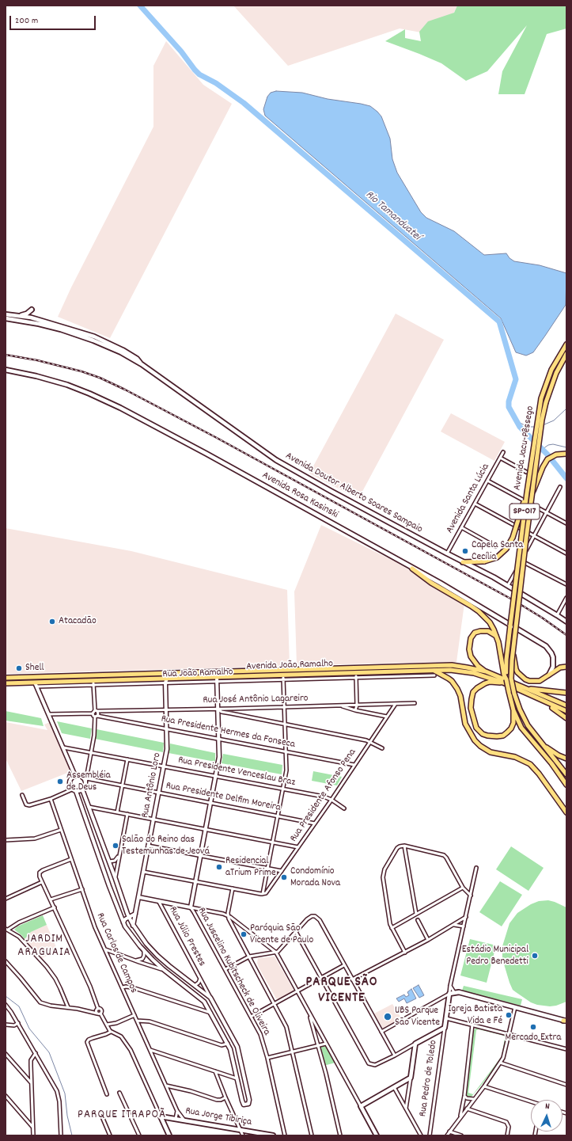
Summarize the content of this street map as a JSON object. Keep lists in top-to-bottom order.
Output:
{
  "streets": {
    "main road": [
      "Avenida Jacu-Pêssego",
      "Avenida Doutor Alberto Soares Sampaio",
      "Avenida Rosa Kasinski",
      "SP-017",
      "Avenida João Ramalho",
      "Rua Pedro de Toledo",
      "Rua Jorge Tibiriça"
    ],
    "street": [
      "Avenida Santa Lúcia",
      "Rua José Antônio Lagareiro",
      "Rua Presidente Hermes da Fonseca",
      "Rua Presidente Venceslau Braz",
      "Rua Antônio Loro",
      "Rua Presidente Afonso Pena",
      "Rua Presidente Delfim Moreira",
      "Rua Júlio Prestes",
      "Rua Carlos de Campos",
      "Rua Juscelino Kubitscheck de Oliveira"
    ]
  },
  "crossings": [
    ["Avenida Jacu-Pêssego", "SP-017"],
    ["Avenida Jacu-Pêssego", "Avenida João Ramalho"],
    ["Avenida Doutor Alberto Soares Sampaio", "Avenida Santa Lúcia"],
    ["SP-017", "Avenida João Ramalho"],
    ["Avenida João Ramalho", "Rua Antônio Loro"],
    ["Rua José Antônio Lagareiro", "Rua Antônio Loro"],
    ["Rua José Antônio Lagareiro", "Rua Presidente Afonso Pena"],
    ["Rua Presidente Hermes da Fonseca", "Rua Antônio Loro"],
    ["Rua Presidente Hermes da Fonseca", "Rua Presidente Afonso Pena"],
    ["Rua Presidente Venceslau Braz", "Rua Antônio Loro"],
    ["Rua Presidente Venceslau Braz", "Rua Presidente Afonso Pena"],
    ["Rua Antônio Loro", "Rua Presidente Delfim Moreira"],
    ["Rua Presidente Afonso Pena", "Rua Presidente Delfim Moreira"],
    ["Rua Carlos de Campos", "Rua Jorge Tibiriça"]
  ],
  "districts": ["JARDIM ARAGUAIA", "PARQUE SÃO VICENTE", "PARQUE ITRAPOÃ"],
  "water": ["Rio Tamanduateí"],
  "places": [
    "Capela Santa Cecília",
    "Atacadão",
    "Shell",
    "Assembléia de Deus",
    "Salão do Reino das Testemunhas de Jeová",
    "Residencial aTrium Prime",
    "Condomínio Morada Nova",
    "Paróquia São Vicente de Paulo",
    "Estádio Municipal Pedro Benedetti",
    "Igreja Batista Vida e Fé",
    "UBS Parque São Vicente",
    "Mercado Extra"
  ],
  "scale_bar": "200 m",
  "north": "top"
}
